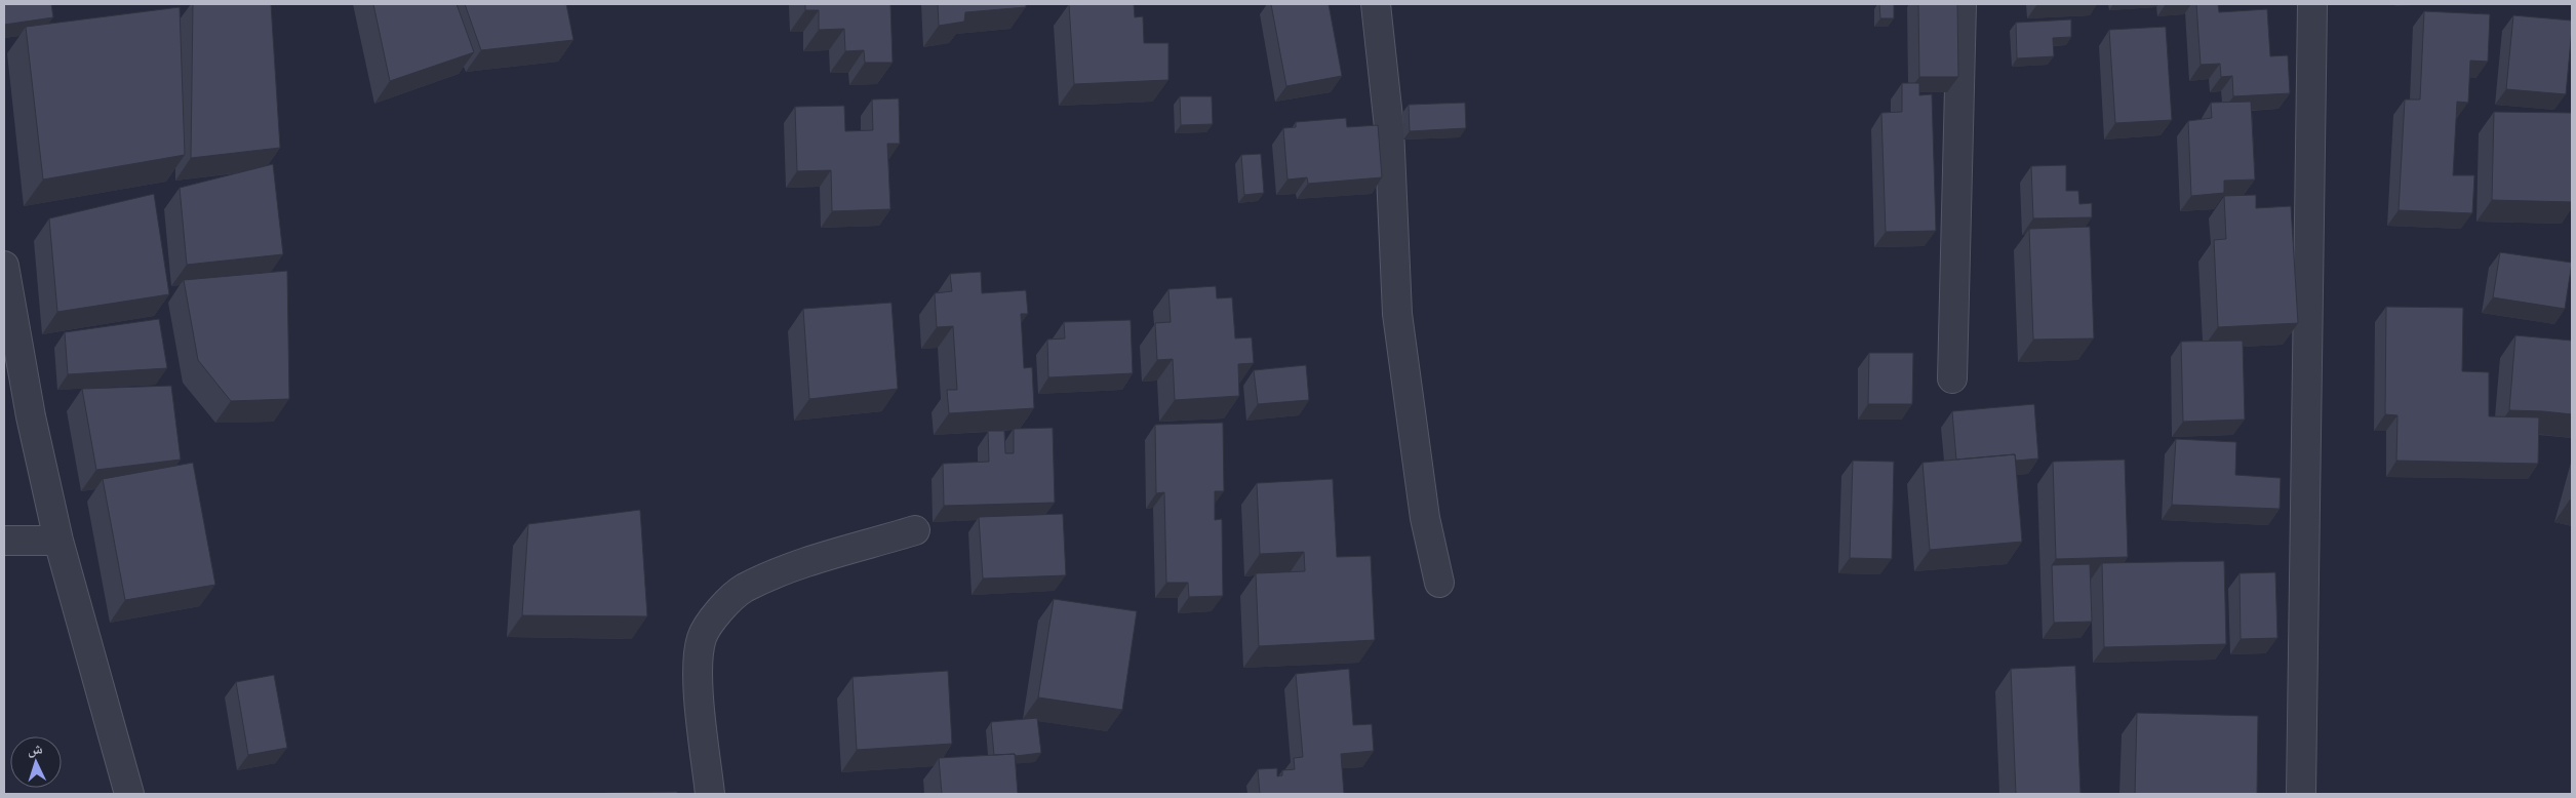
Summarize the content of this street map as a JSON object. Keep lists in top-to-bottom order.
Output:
{
  "north": "top"
}
